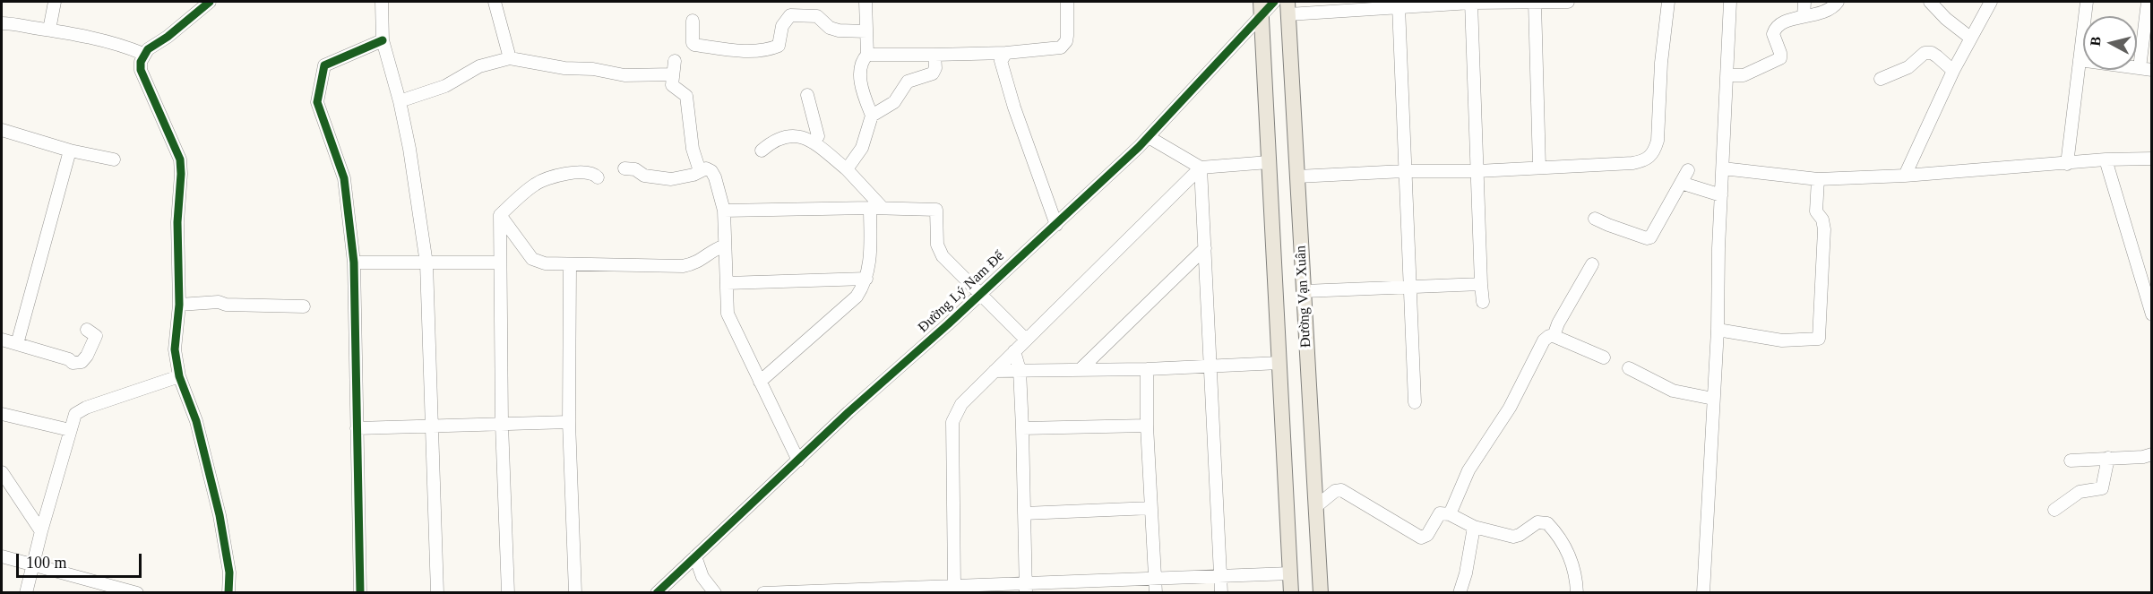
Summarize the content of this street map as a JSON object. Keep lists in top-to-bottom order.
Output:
{
  "streets": {
    "main road": ["Đường Vạn Xuân"],
    "street": ["Đường Lý Nam Đế"]
  },
  "crossings": [
    ["Đường Lý Nam Đế", "Đường Vạn Xuân"]
  ],
  "scale_bar": "100 m",
  "north": "left"
}
